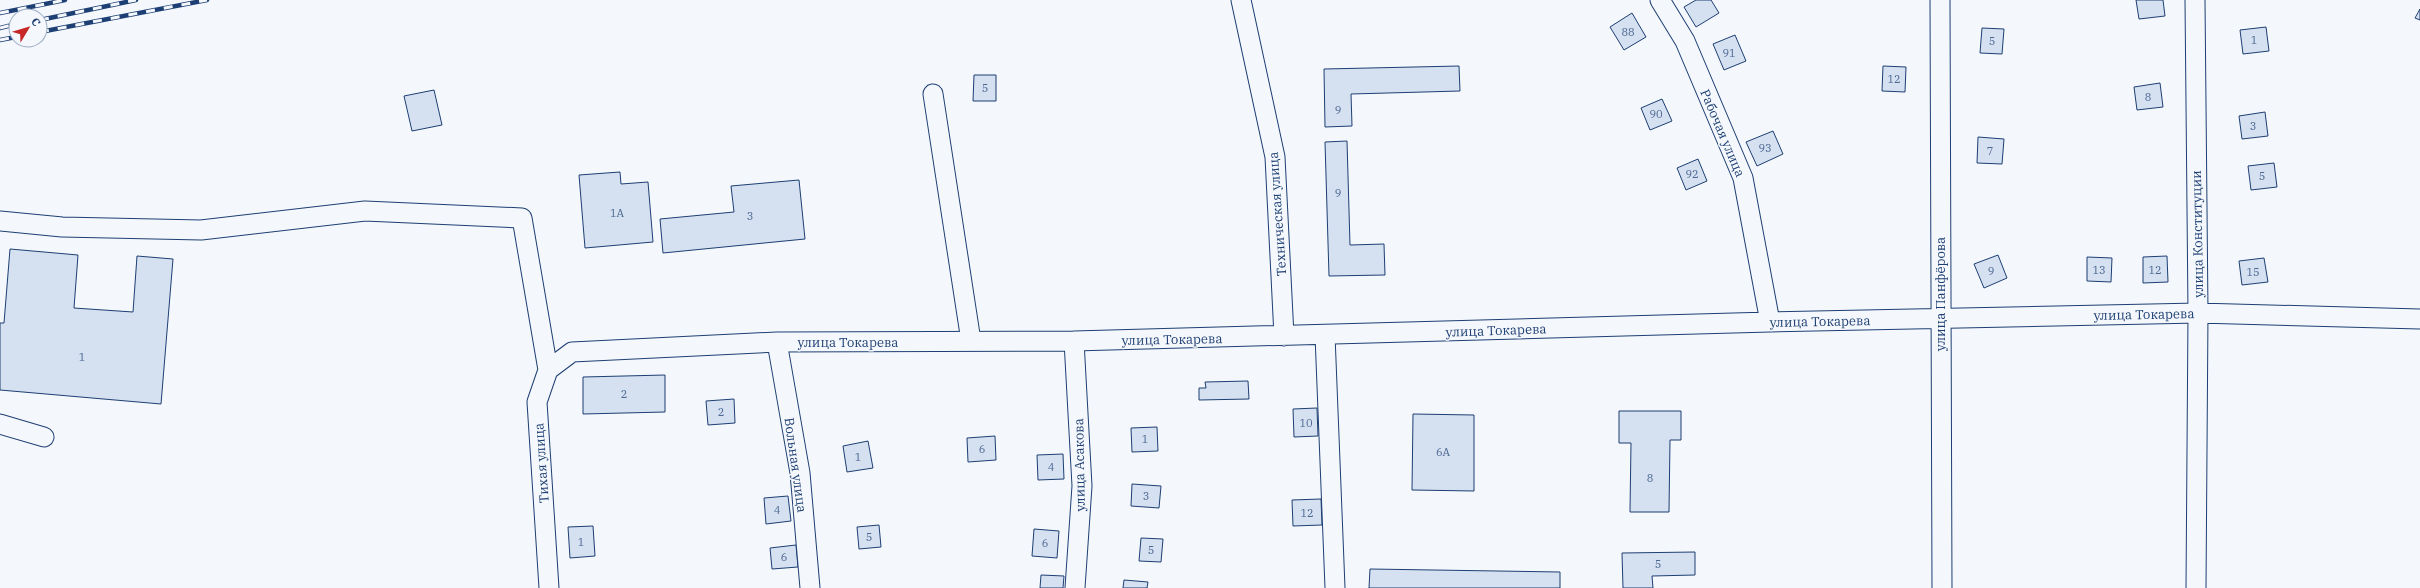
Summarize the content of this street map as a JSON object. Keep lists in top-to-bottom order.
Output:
{
  "streets": {
    "street": [
      "Рабочая улица",
      "Техническая улица",
      "улица Конституции",
      "улица Панфёрова",
      "улица Токарева",
      "Тихая улица",
      "Вольная улица",
      "улица Асакова"
    ]
  },
  "crossings": [
    ["Рабочая улица", "улица Токарева"],
    ["Техническая улица", "улица Токарева"],
    ["улица Конституции", "улица Токарева"],
    ["улица Панфёрова", "улица Токарева"],
    ["улица Токарева", "Тихая улица"],
    ["улица Токарева", "Вольная улица"],
    ["улица Токарева", "улица Асакова"]
  ],
  "house_numbers": [
    "88",
    "1",
    "5",
    "91",
    "12",
    "5",
    "8",
    "9",
    "90",
    "3",
    "93",
    "7",
    "92",
    "5",
    "9",
    "1А",
    "3",
    "13",
    "12",
    "9",
    "15",
    "1",
    "2",
    "2",
    "10",
    "1",
    "6",
    "6А",
    "1",
    "4",
    "8",
    "3",
    "4",
    "12",
    "5",
    "1",
    "6",
    "5",
    "6",
    "5"
  ],
  "north": "top right"
}
